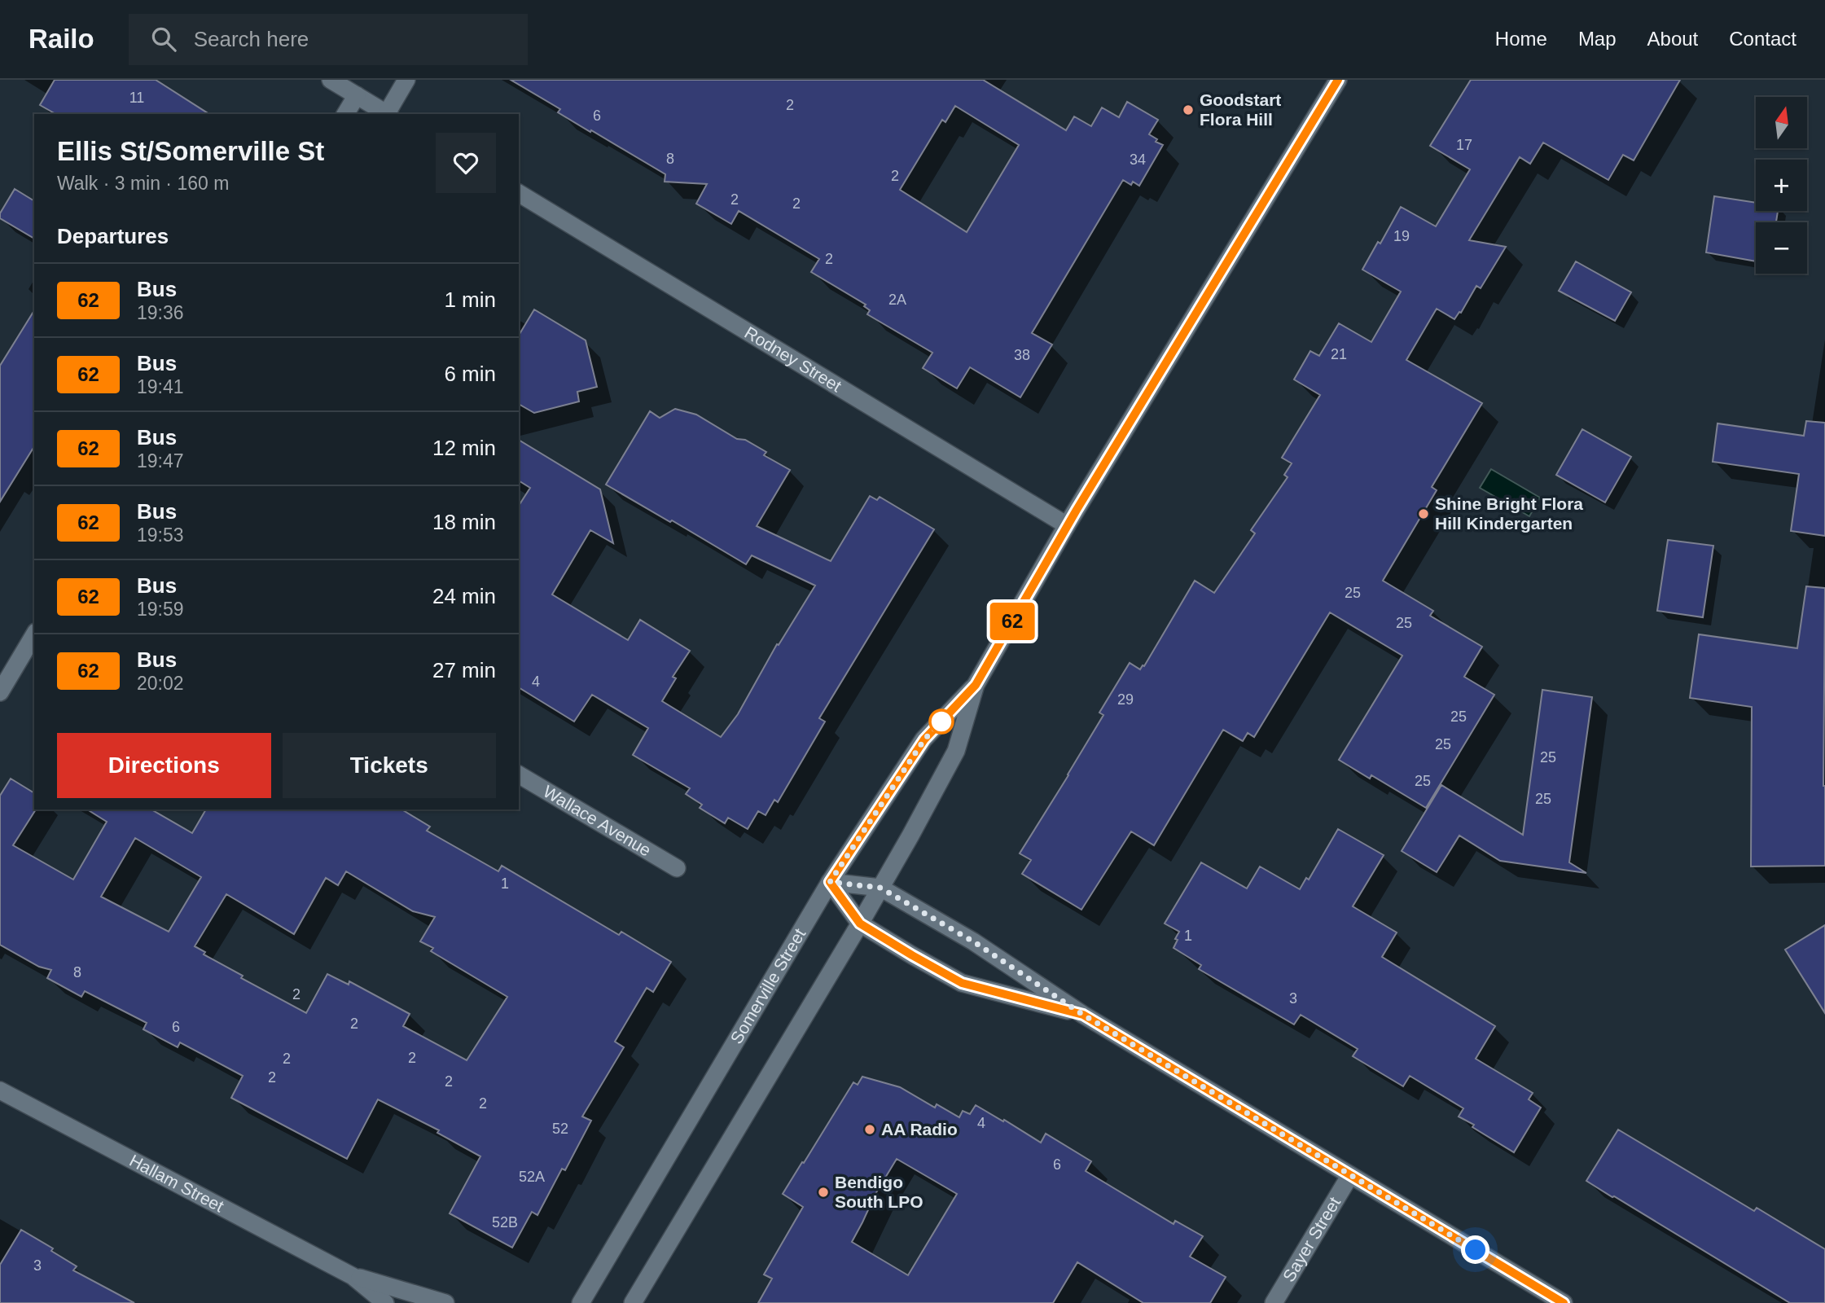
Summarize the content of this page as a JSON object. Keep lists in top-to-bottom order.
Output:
{
  "streets": {
    "street": [
      "Rodney Street",
      "Wallace Avenue",
      "Somerville Street",
      "Hallam Street",
      "Sayer Street"
    ]
  },
  "crossings": [
    ["Rodney Street", "Somerville Street"]
  ],
  "places": [
    "Goodstart Flora Hill",
    "Shine Bright Flora Hill Kindergarten",
    "AA Radio",
    "Bendigo South LPO"
  ],
  "lines": ["bus line 62"],
  "house_numbers": [
    "11",
    "2",
    "6",
    "17",
    "8",
    "34",
    "2",
    "2",
    "2",
    "19",
    "2",
    "2A",
    "21",
    "38",
    "25",
    "25",
    "4",
    "29",
    "25",
    "25",
    "25",
    "25",
    "25",
    "1",
    "1",
    "8",
    "2",
    "3",
    "2",
    "6",
    "2",
    "2",
    "2",
    "2",
    "2",
    "4",
    "52",
    "6",
    "52A",
    "52B",
    "3"
  ],
  "north": "top",
  "page": {
    "header": "Railo",
    "search": "Search here",
    "nav": [
      "Home",
      "Map",
      "About",
      "Contact"
    ],
    "on_map": "62",
    "map_buttons": ["+", "−"],
    "heading": [
      ["Ellis St/Somerville St", "Walk · 3 min · 160 m"],
      "Departures"
    ],
    "list": [
      {
        "mark": "62",
        "name": "Bus",
        "note": "19:36",
        "value": "1 min"
      },
      {
        "mark": "62",
        "name": "Bus",
        "note": "19:41",
        "value": "6 min"
      },
      {
        "mark": "62",
        "name": "Bus",
        "note": "19:47",
        "value": "12 min"
      },
      {
        "mark": "62",
        "name": "Bus",
        "note": "19:53",
        "value": "18 min"
      },
      {
        "mark": "62",
        "name": "Bus",
        "note": "19:59",
        "value": "24 min"
      },
      {
        "mark": "62",
        "name": "Bus",
        "note": "20:02",
        "value": "27 min"
      }
    ],
    "buttons": ["Directions", "Tickets"]
  }
}
